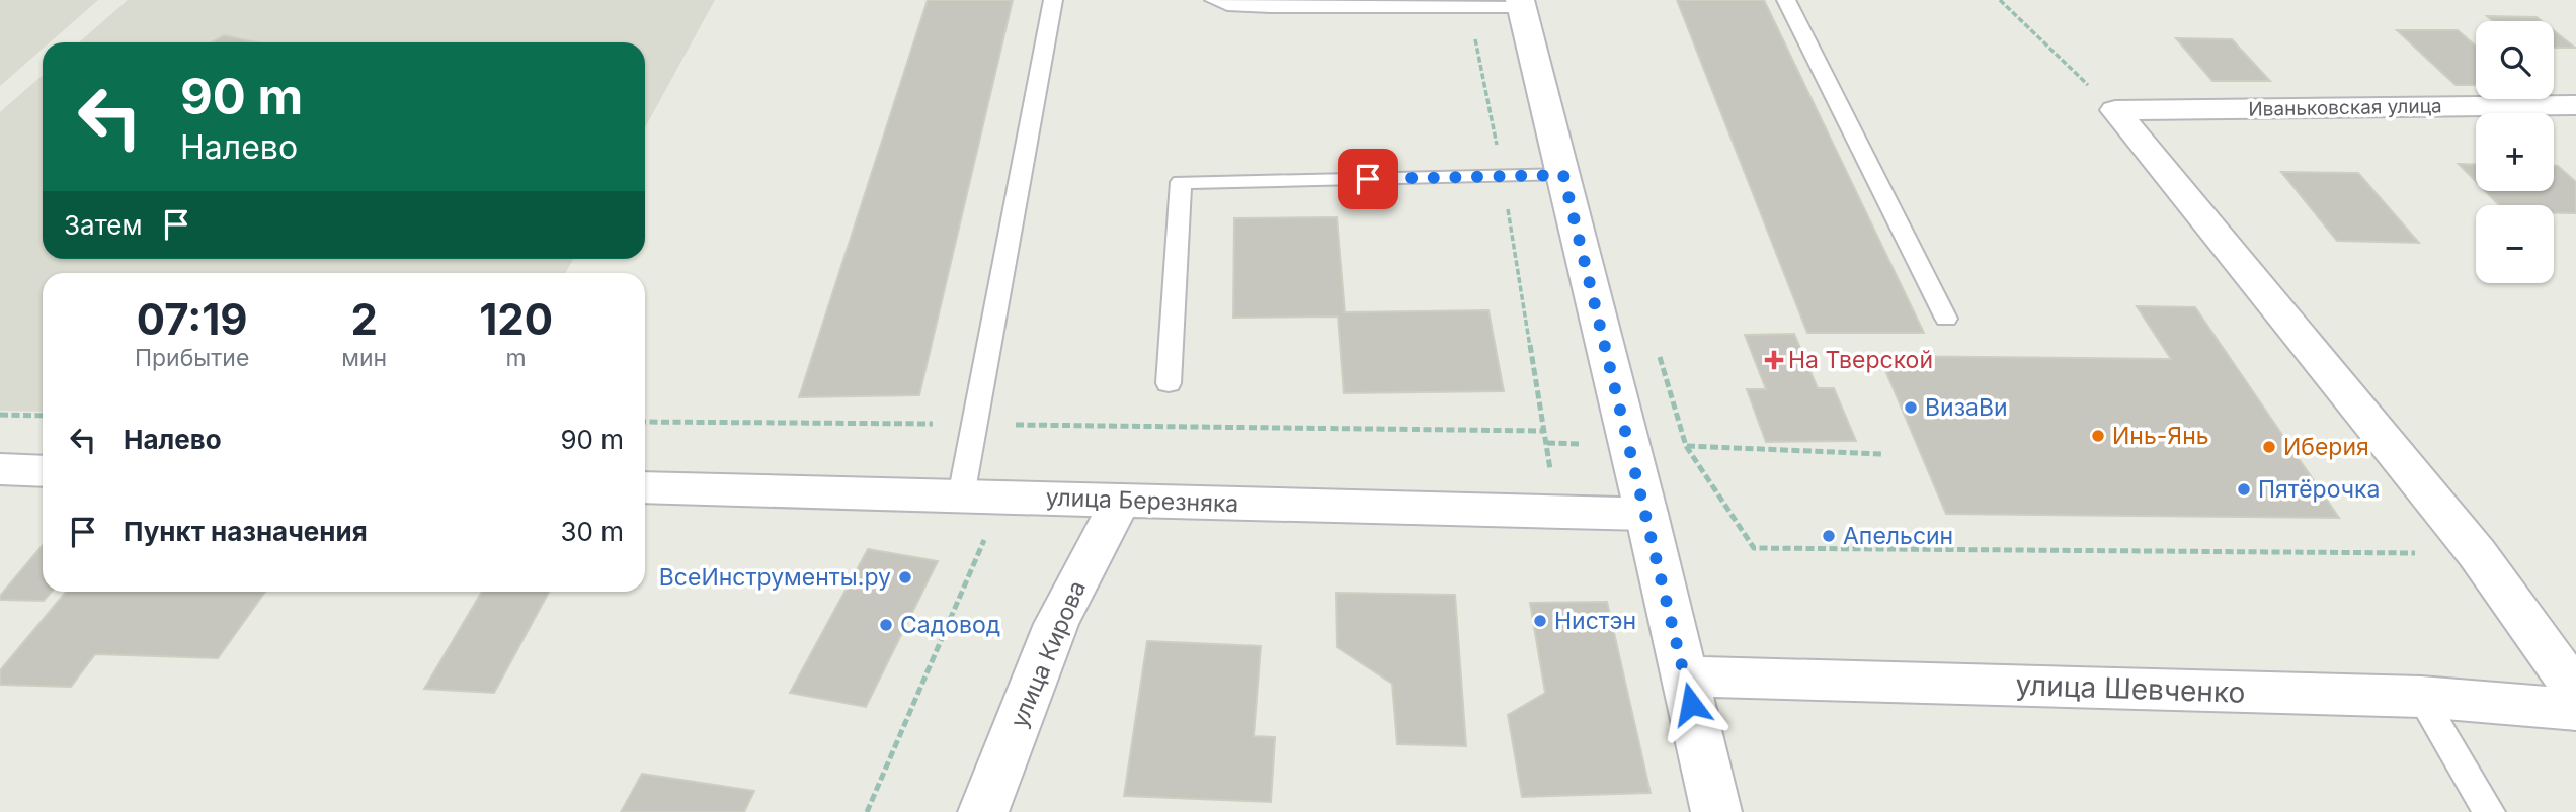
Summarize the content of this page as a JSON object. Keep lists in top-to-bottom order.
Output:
{
  "streets": {
    "street": [
      "Иваньковская улица",
      "улица Березняка",
      "улица Кирова",
      "улица Шевченко"
    ]
  },
  "crossings": [
    ["улица Березняка", "улица Кирова"]
  ],
  "places": {
    "health": ["На Тверской"],
    "other": [
      "ВизаВи",
      "Инь-Янь",
      "Иберия",
      "Пятёрочка",
      "Апельсин",
      "ВсеИнструменты.ру",
      "Нистэн",
      "Садовод"
    ]
  },
  "page": {
    "map_buttons": ["+", "−"],
    "turn": ["90 m", "Налево"],
    "then": "Затем",
    "eta": [
      "07:19",
      "Прибытие",
      "2",
      "мин",
      "120",
      "m"
    ],
    "list": [
      {
        "name": "Налево",
        "value": "90 m"
      },
      {
        "name": "Пункт назначения",
        "value": "30 m"
      }
    ]
  }
}
